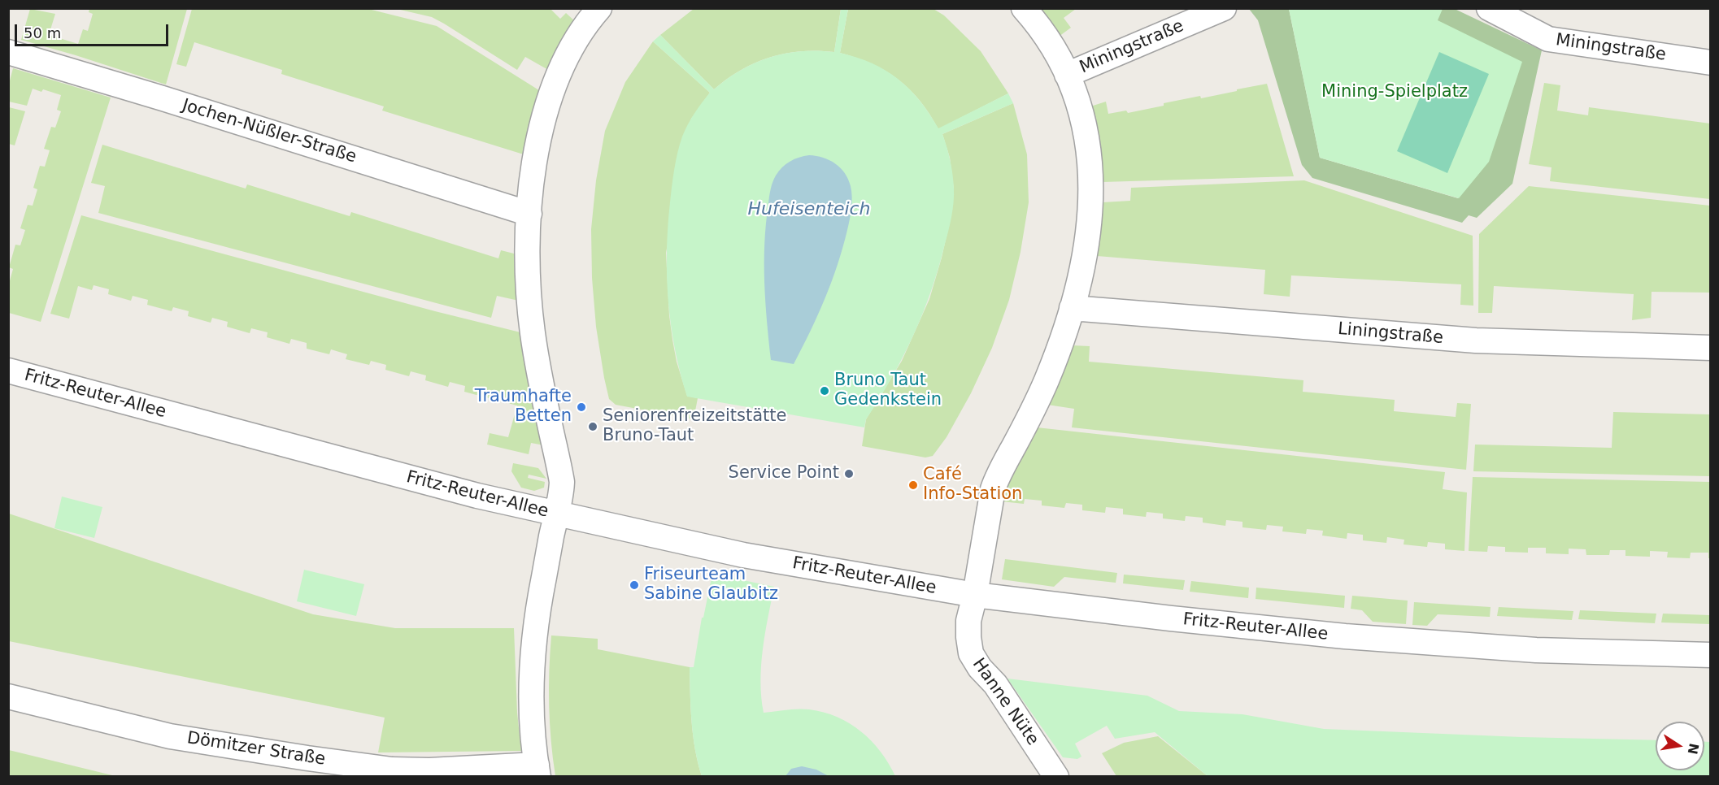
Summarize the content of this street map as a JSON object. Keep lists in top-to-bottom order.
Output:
{
  "streets": {
    "street": [
      "Miningstraße",
      "Jochen-Nüßler-Straße",
      "Liningstraße",
      "Fritz-Reuter-Allee",
      "Hanne Nüte",
      "Dömitzer Straße"
    ]
  },
  "crossings": [
    ["Miningstraße", "Hanne Nüte"],
    ["Liningstraße", "Hanne Nüte"],
    ["Fritz-Reuter-Allee", "Hanne Nüte"]
  ],
  "water": ["Hufeisenteich"],
  "parks": ["Mining-Spielplatz"],
  "places": [
    "Bruno Taut Gedenkstein",
    "Traumhafte Betten",
    "Seniorenfreizeitstätte Bruno-Taut",
    "Service Point",
    "Café Info-Station",
    "Friseurteam Sabine Glaubitz"
  ],
  "scale_bar": "50 m",
  "north": "right"
}
